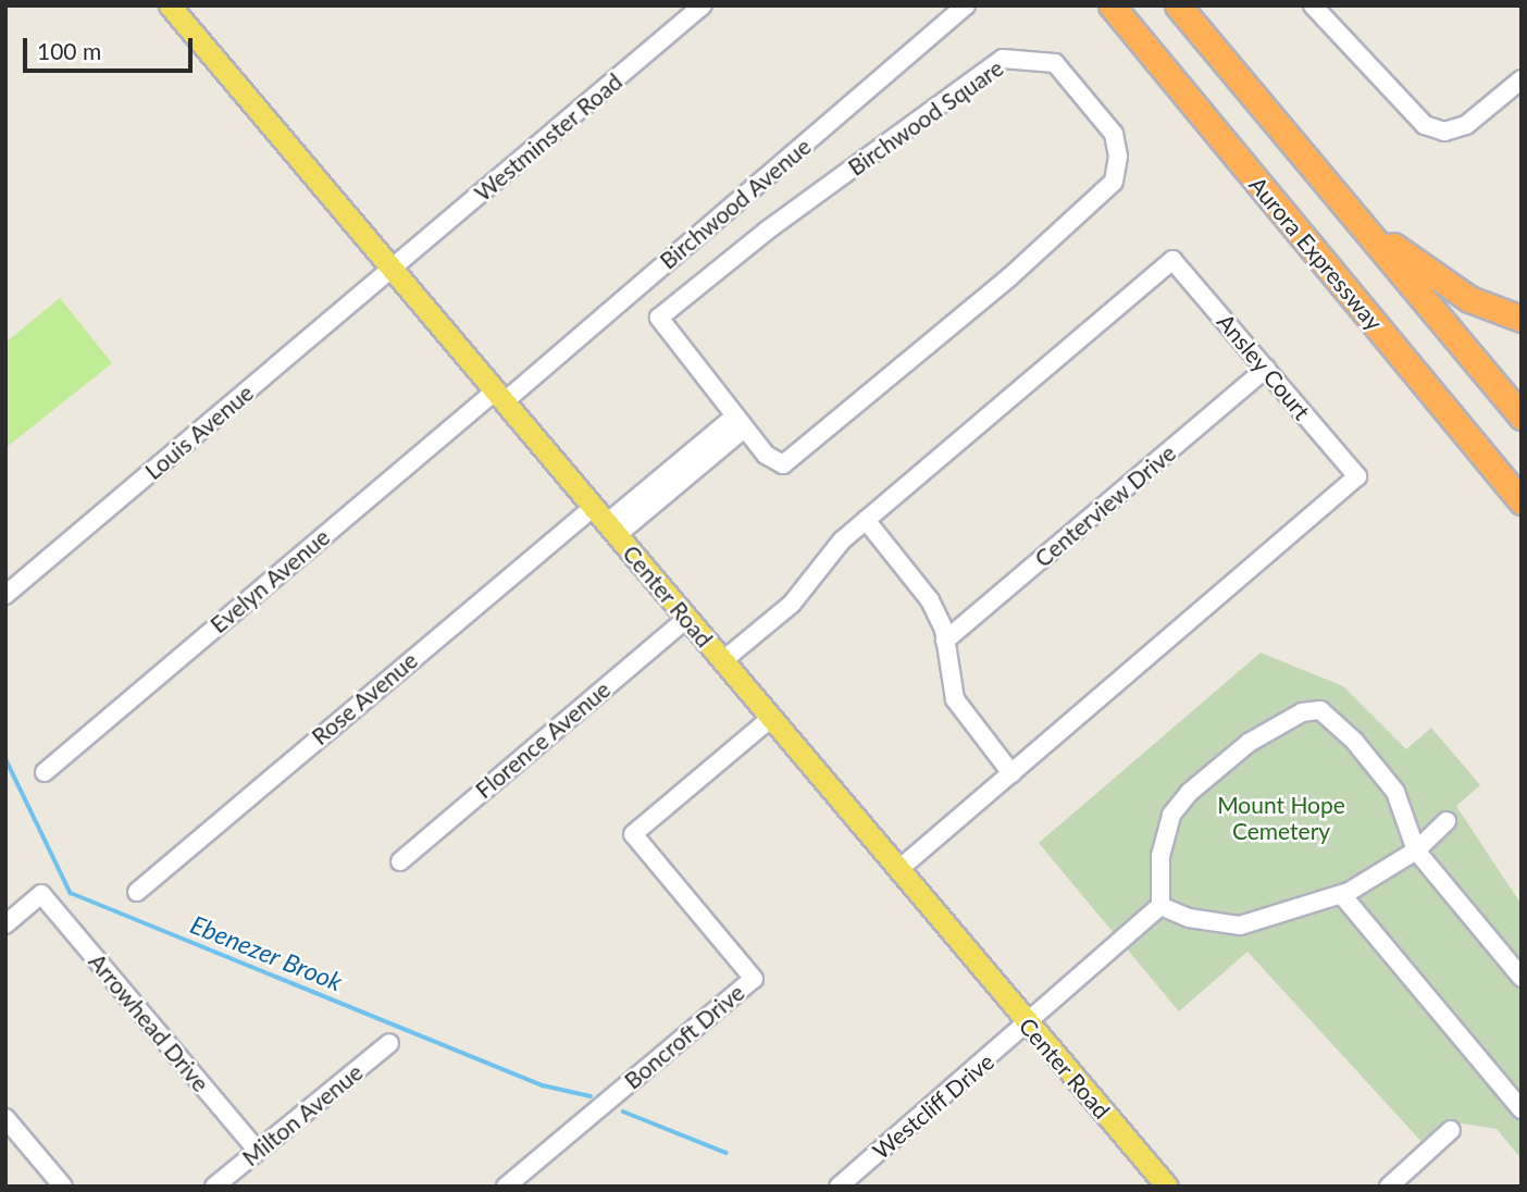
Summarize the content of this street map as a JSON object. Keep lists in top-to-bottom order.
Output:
{
  "streets": {
    "highway": ["Aurora Expressway"],
    "main road": ["Center Road"],
    "street": [
      "Birchwood Square",
      "Westminster Road",
      "Birchwood Avenue",
      "Ansley Court",
      "Louis Avenue",
      "Centerview Drive",
      "Evelyn Avenue",
      "Rose Avenue",
      "Florence Avenue",
      "Arrowhead Drive",
      "Boncroft Drive",
      "Westcliff Drive",
      "Milton Avenue"
    ]
  },
  "crossings": [
    ["Westminster Road", "Louis Avenue"],
    ["Westminster Road", "Center Road"],
    ["Birchwood Avenue", "Evelyn Avenue"],
    ["Birchwood Avenue", "Center Road"],
    ["Ansley Court", "Centerview Drive"],
    ["Ansley Court", "Center Road"],
    ["Louis Avenue", "Center Road"],
    ["Evelyn Avenue", "Center Road"],
    ["Center Road", "Rose Avenue"],
    ["Center Road", "Florence Avenue"],
    ["Center Road", "Boncroft Drive"],
    ["Center Road", "Westcliff Drive"],
    ["Arrowhead Drive", "Milton Avenue"]
  ],
  "water": ["Ebenezer Brook"],
  "parks": ["Mount Hope Cemetery"],
  "scale_bar": "100 m"
}
